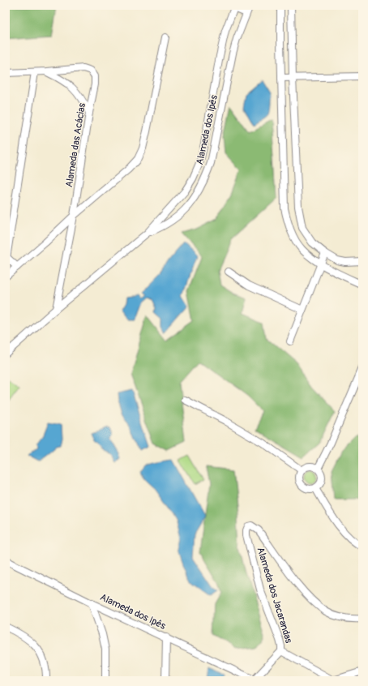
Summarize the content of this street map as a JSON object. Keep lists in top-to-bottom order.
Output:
{
  "streets": {
    "street": ["Alameda dos Ipês", "Alameda das Acácias", "Alameda dos Jacarandas"]
  },
  "crossings": [
    ["Alameda dos Ipês", "Alameda das Acácias"]
  ]
}
